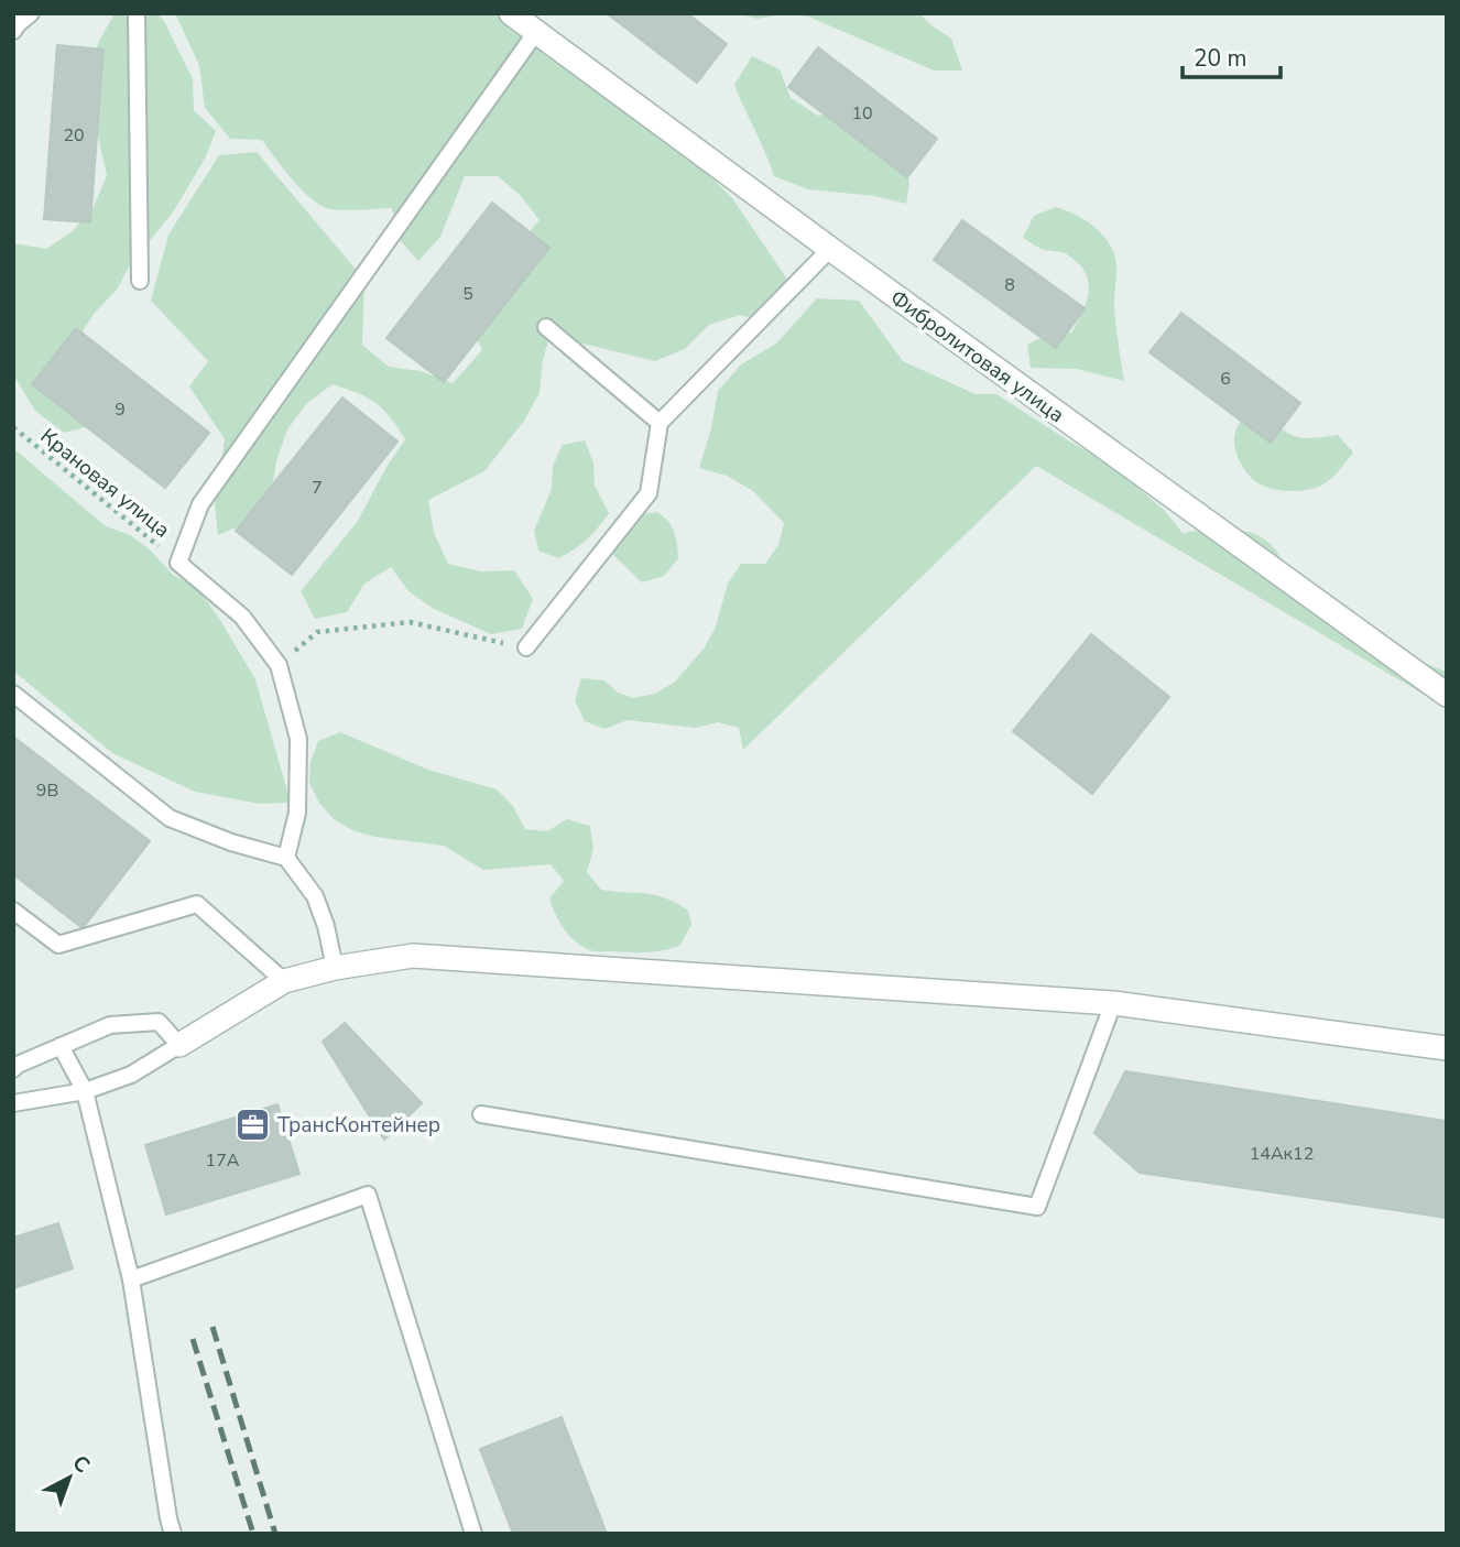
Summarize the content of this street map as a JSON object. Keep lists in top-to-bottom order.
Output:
{
  "streets": {
    "street": ["Фибролитовая улица"],
    "path": ["Крановая улица"]
  },
  "places": {
    "office": ["ТрансКонтейнер"]
  },
  "house_numbers": [
    "10",
    "20",
    "8",
    "5",
    "6",
    "9",
    "7",
    "9В",
    "14Ак12",
    "17А"
  ],
  "scale_bar": "20 m",
  "north": "top right"
}
